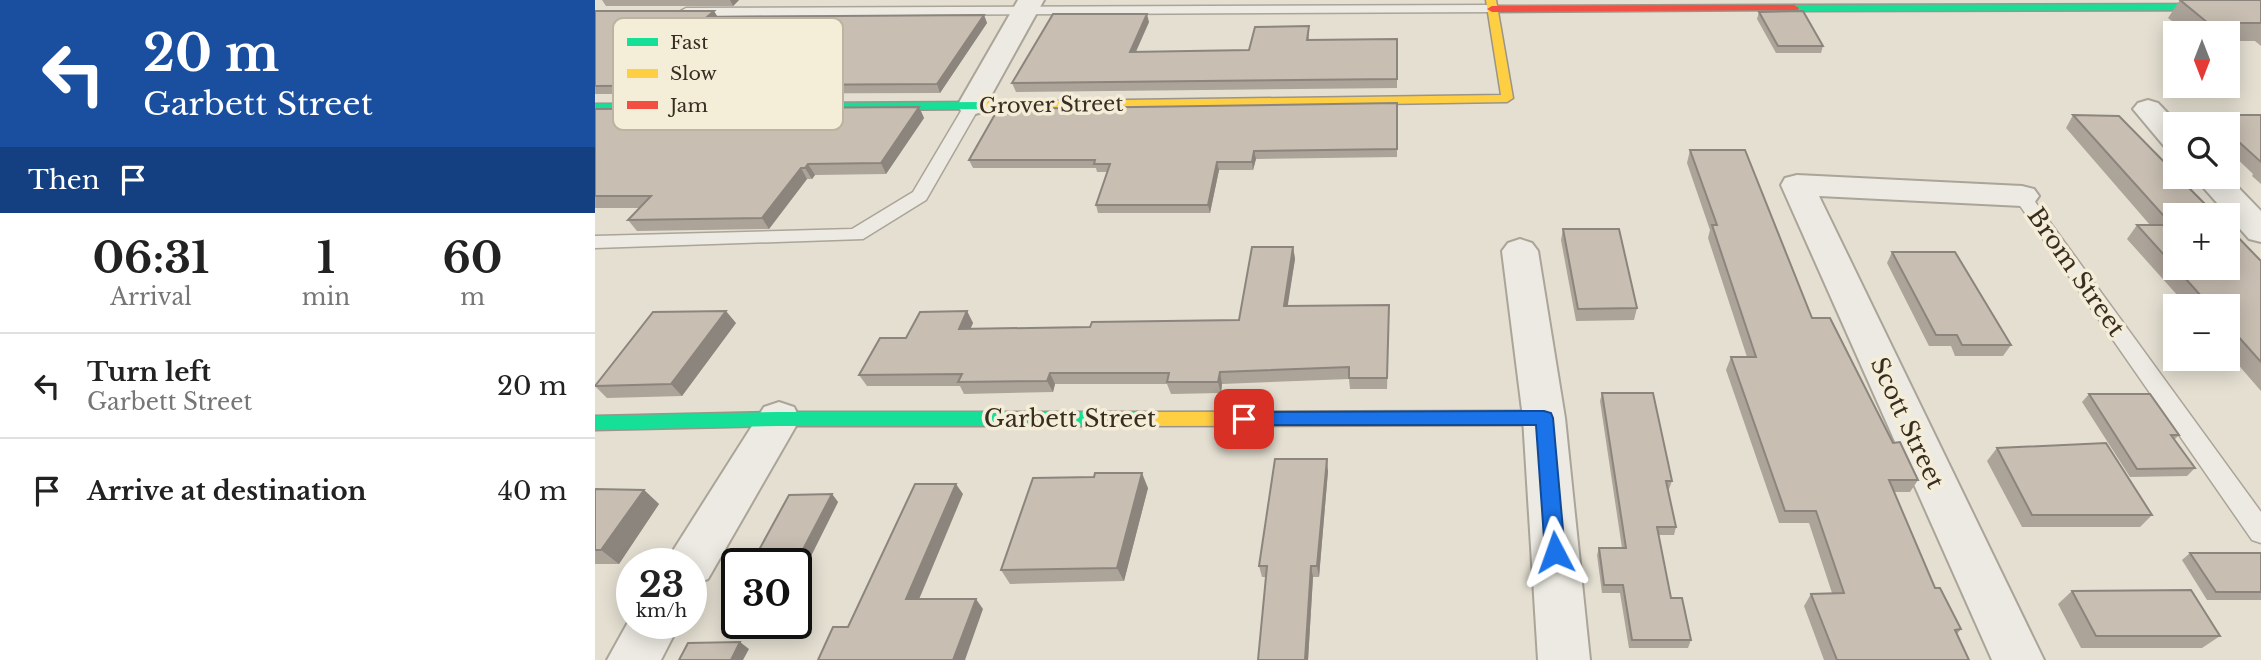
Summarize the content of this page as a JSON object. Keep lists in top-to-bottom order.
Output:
{
  "streets": {
    "street": [
      "Grover Street",
      "Brom Street",
      "Garbett Street",
      "Scott Street"
    ]
  },
  "crossings": [
    ["Brom Street", "Scott Street"]
  ],
  "legend": ["Fast", "Slow", "Jam"],
  "north": "bottom",
  "page": {
    "turn": ["20 m", "Garbett Street"],
    "map_buttons": ["+", "−"],
    "then": "Then",
    "eta": [
      "06:31",
      "Arrival",
      "1",
      "min",
      "60",
      "m"
    ],
    "list": [
      {
        "name": "Turn left",
        "note": "Garbett Street",
        "value": "20 m"
      },
      {
        "name": "Arrive at destination",
        "value": "40 m"
      }
    ],
    "speed": "23 km/h",
    "limit": "30"
  }
}
